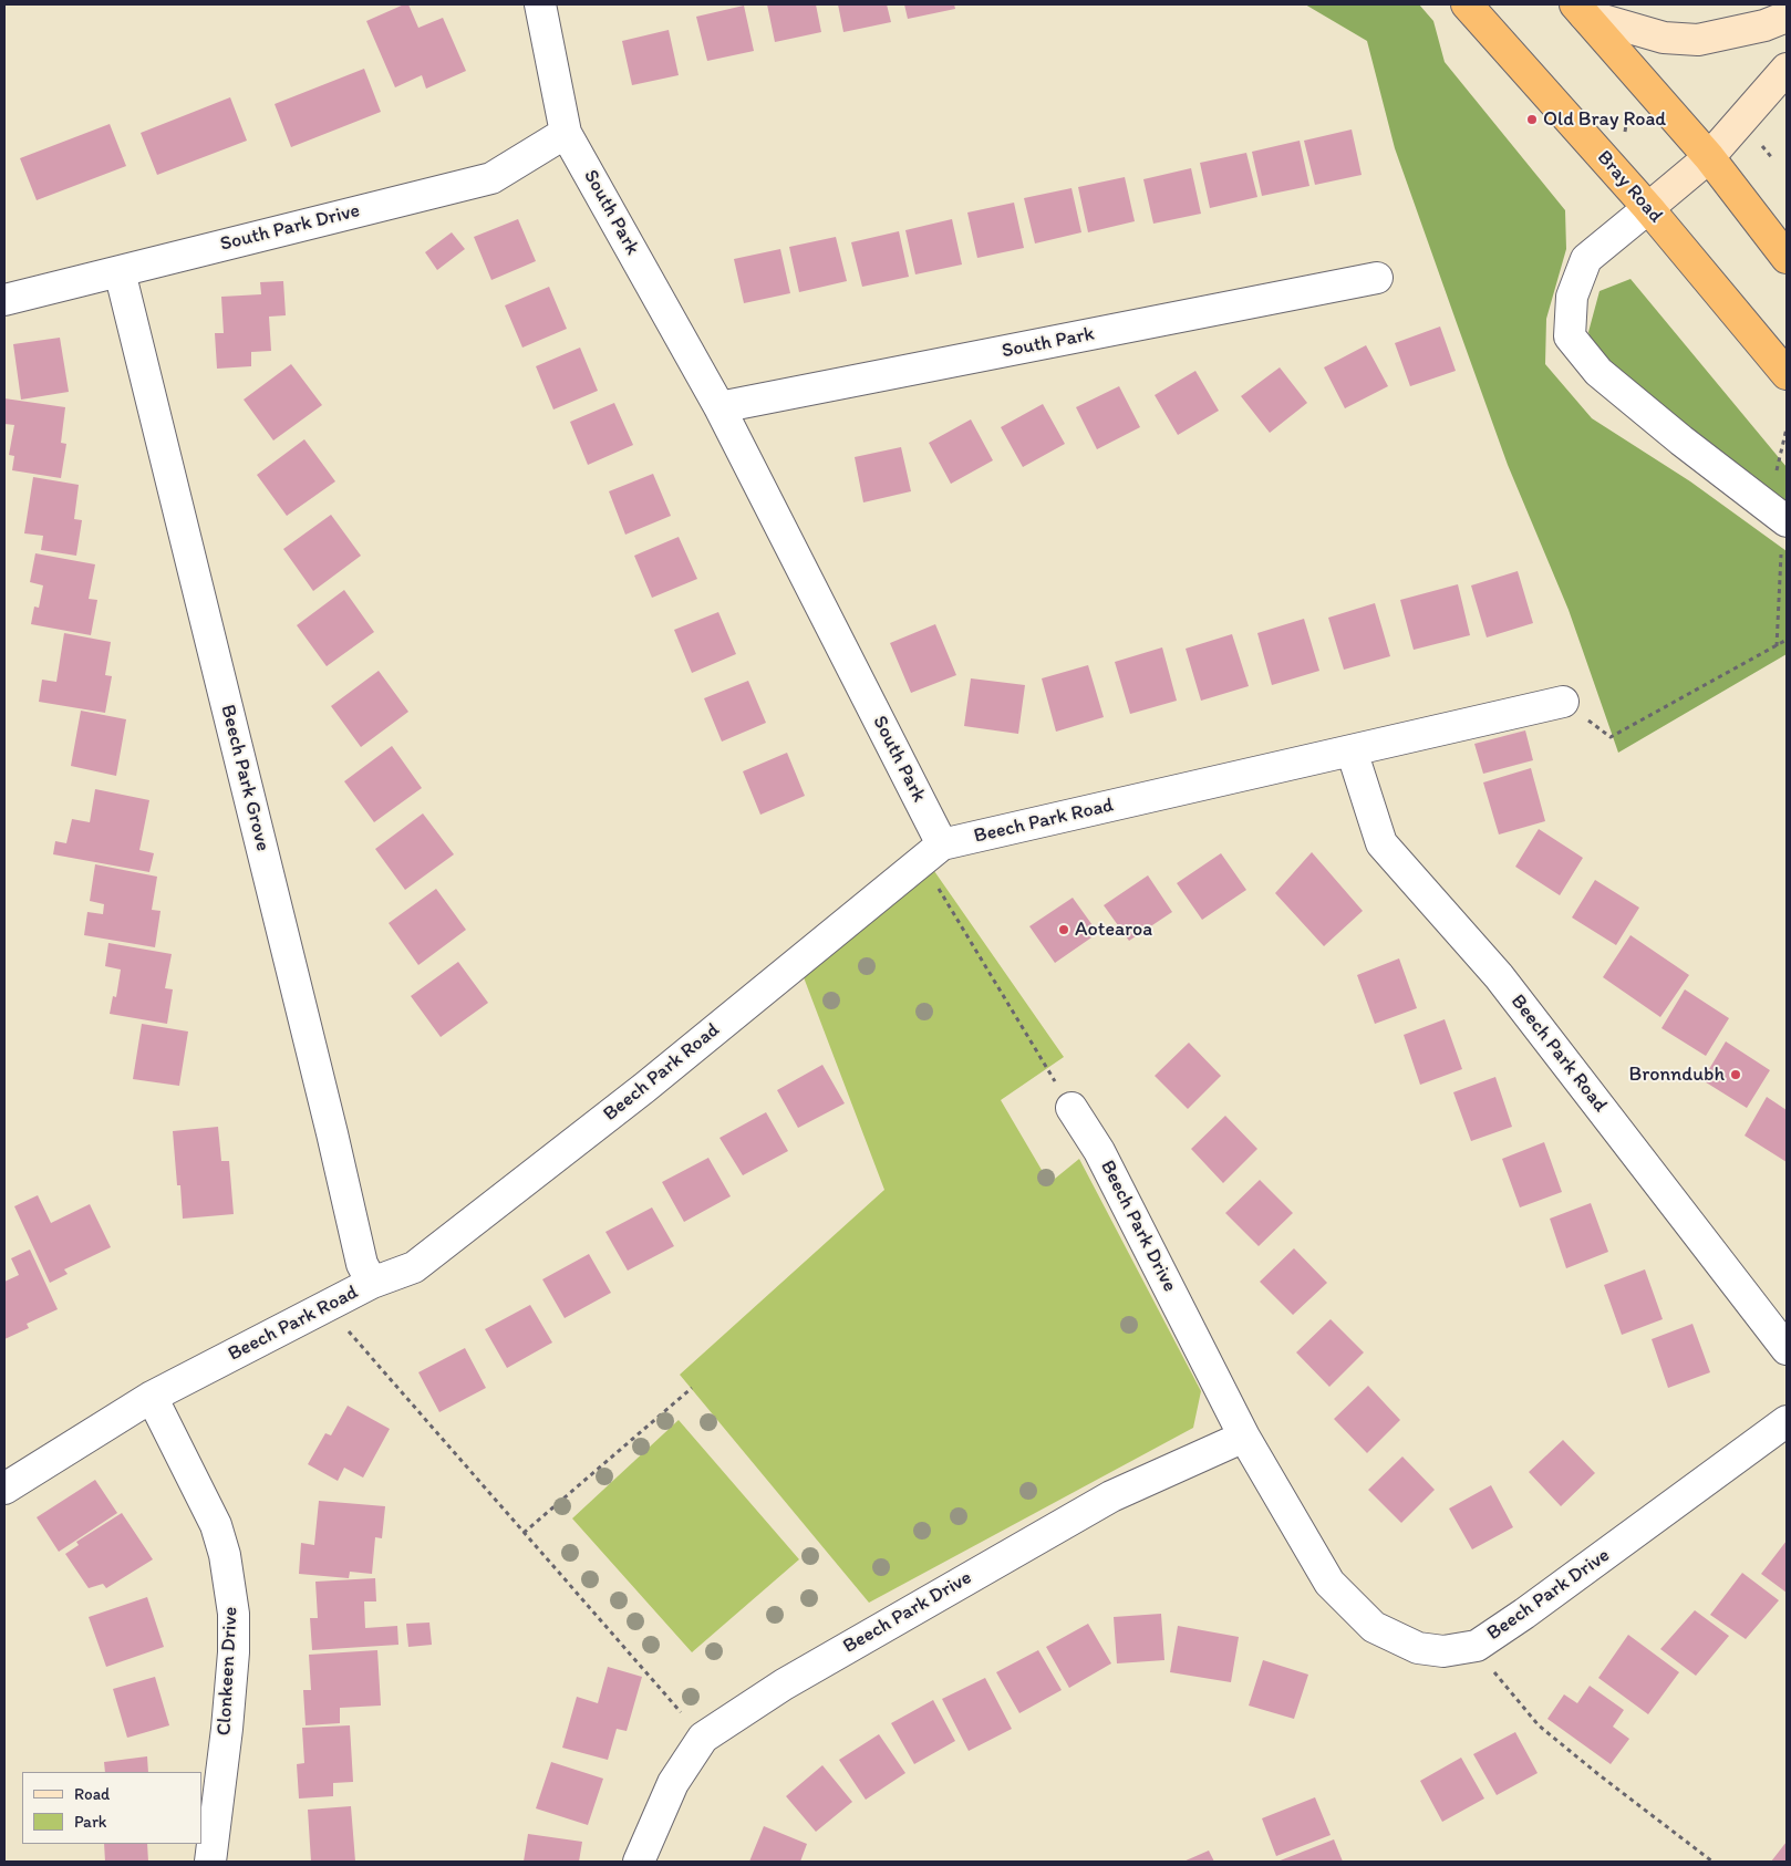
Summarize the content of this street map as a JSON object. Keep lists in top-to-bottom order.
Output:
{
  "streets": {
    "highway": ["Bray Road"],
    "street": [
      "South Park",
      "South Park Drive",
      "Beech Park Grove",
      "Beech Park Road",
      "Beech Park Drive",
      "Clonkeen Drive"
    ]
  },
  "crossings": [
    ["South Park", "South Park Drive"],
    ["South Park", "Beech Park Road"],
    ["South Park Drive", "Beech Park Grove"],
    ["Beech Park Grove", "Beech Park Road"],
    ["Beech Park Road", "Clonkeen Drive"]
  ],
  "places": ["Old Bray Road", "Aotearoa", "Bronndubh"],
  "legend": ["Road", "Park"]
}
